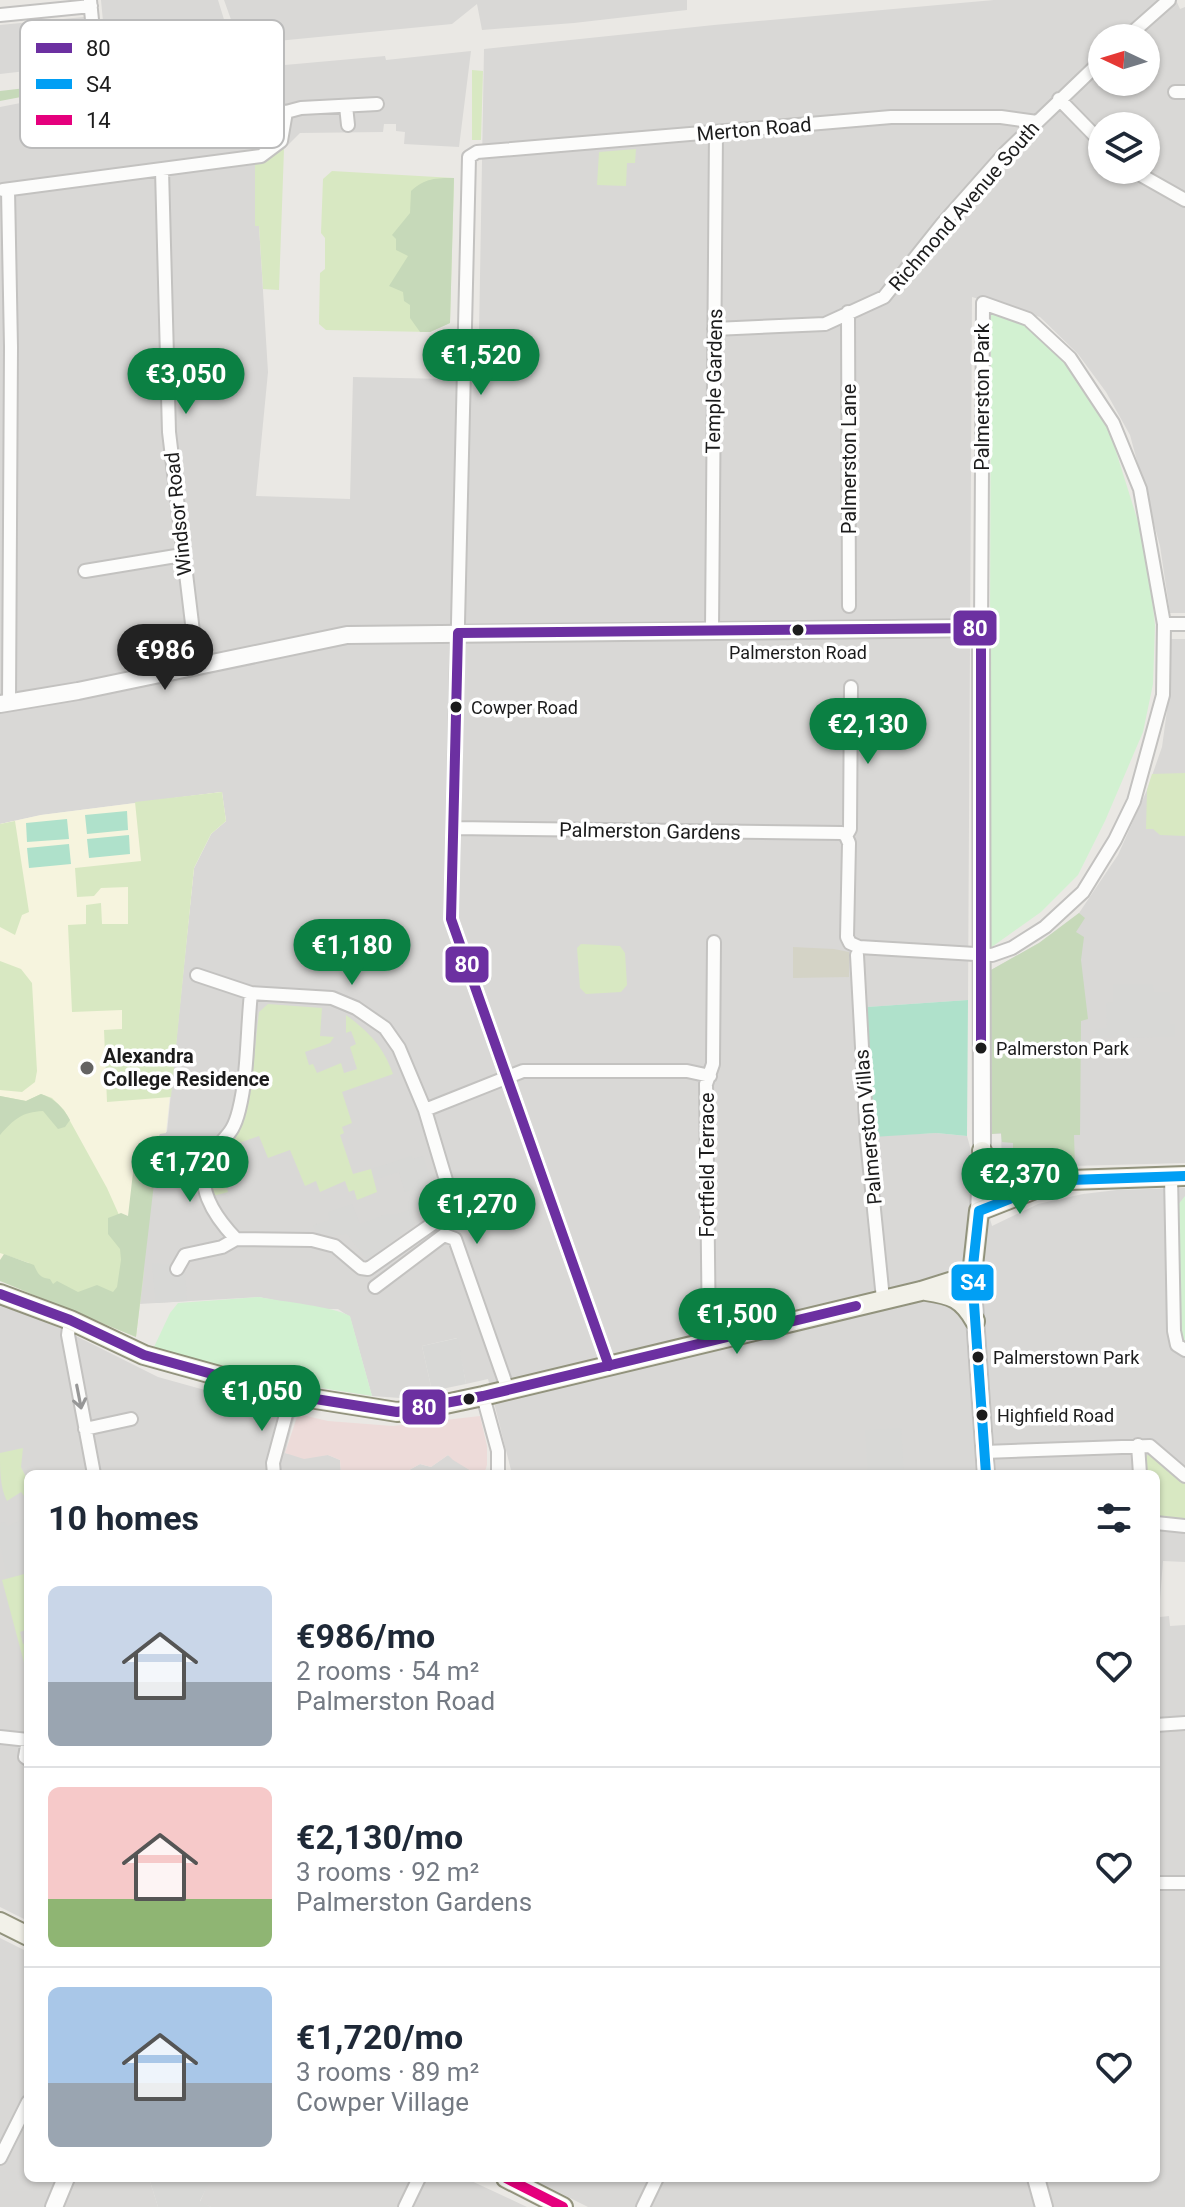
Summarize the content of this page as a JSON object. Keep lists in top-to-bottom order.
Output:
{
  "streets": {
    "main road": ["Palmerston Park"],
    "street": [
      "Merton Road",
      "Richmond Avenue South",
      "Temple Gardens",
      "Palmerston Lane",
      "Windsor Road",
      "Palmerston Gardens",
      "Palmerston Villas",
      "Fortfield Terrace"
    ]
  },
  "crossings": [
    ["Merton Road", "Richmond Avenue South"],
    ["Merton Road", "Temple Gardens"],
    ["Richmond Avenue South", "Temple Gardens"],
    ["Richmond Avenue South", "Palmerston Lane"]
  ],
  "places": [
    "Palmerston Road",
    "Cowper Road",
    "Palmerston Park",
    "Alexandra College Residence",
    "Palmerstown Park",
    "Highfield Road"
  ],
  "lines": ["transit line 80", "transit line S4", "transit line 14"],
  "legend": ["80", "S4", "14"],
  "north": "left",
  "page": {
    "price": [
      "€1,520",
      "€3,050",
      "€986",
      "€2,130",
      "€1,180",
      "€1,720",
      "€2,370",
      "€1,270",
      "€1,500",
      "€1,050"
    ],
    "heading": "10 homes",
    "list": [
      {
        "name": "€986/mo",
        "note": "2 rooms · 54 m² · Palmerston Road"
      },
      {
        "name": "€2,130/mo",
        "note": "3 rooms · 92 m² · Palmerston Gardens"
      },
      {
        "name": "€1,720/mo",
        "note": "3 rooms · 89 m² · Cowper Village"
      }
    ]
  }
}
